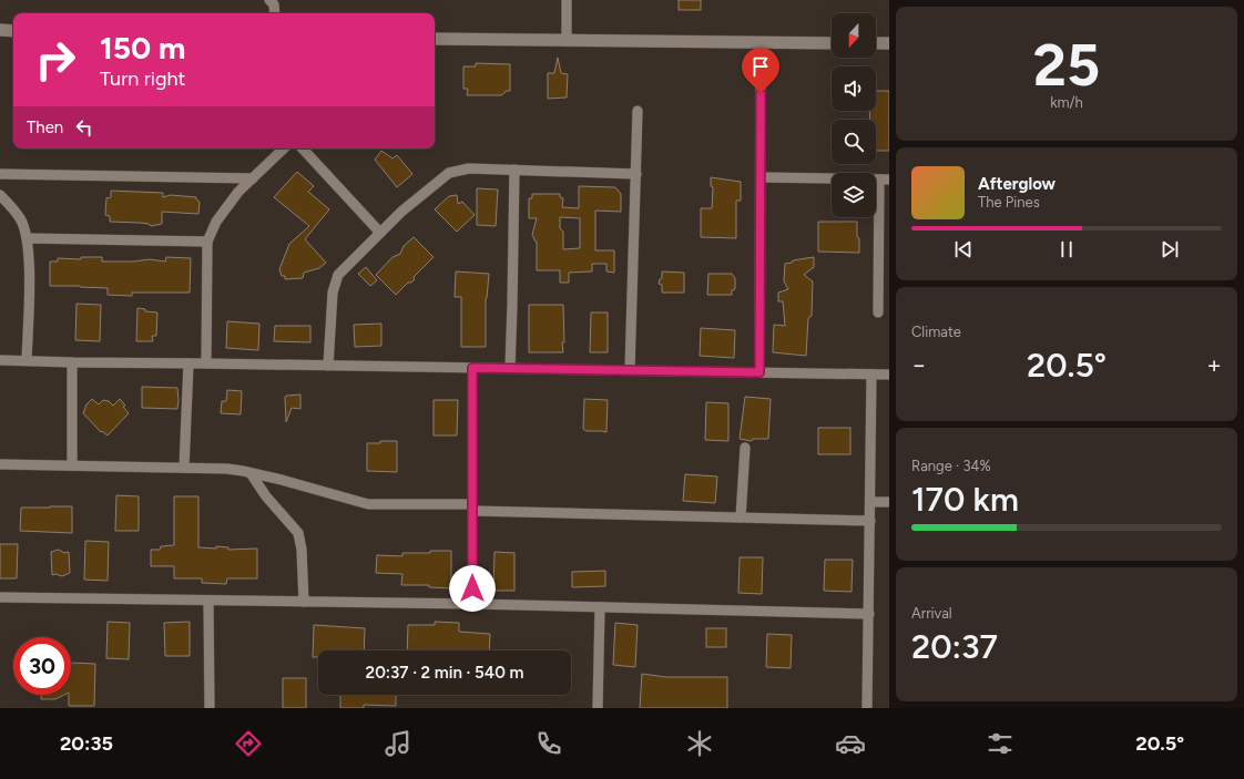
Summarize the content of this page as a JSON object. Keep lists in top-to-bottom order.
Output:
{
  "north": "bottom",
  "page": {
    "tile": [
      ["25", "km/h"],
      "Climate",
      ["Range · 34%", "170 km"],
      ["Arrival", "20:37"]
    ],
    "turn": ["150 m", "Turn right"],
    "then": "Then",
    "song": ["Afterglow", "The Pines"],
    "heat": ["−", "20.5°", "+"],
    "limit": "30",
    "trip": "20:37 · 2 min · 540 m",
    "tabs": ["20:35", "20.5°"]
  }
}
